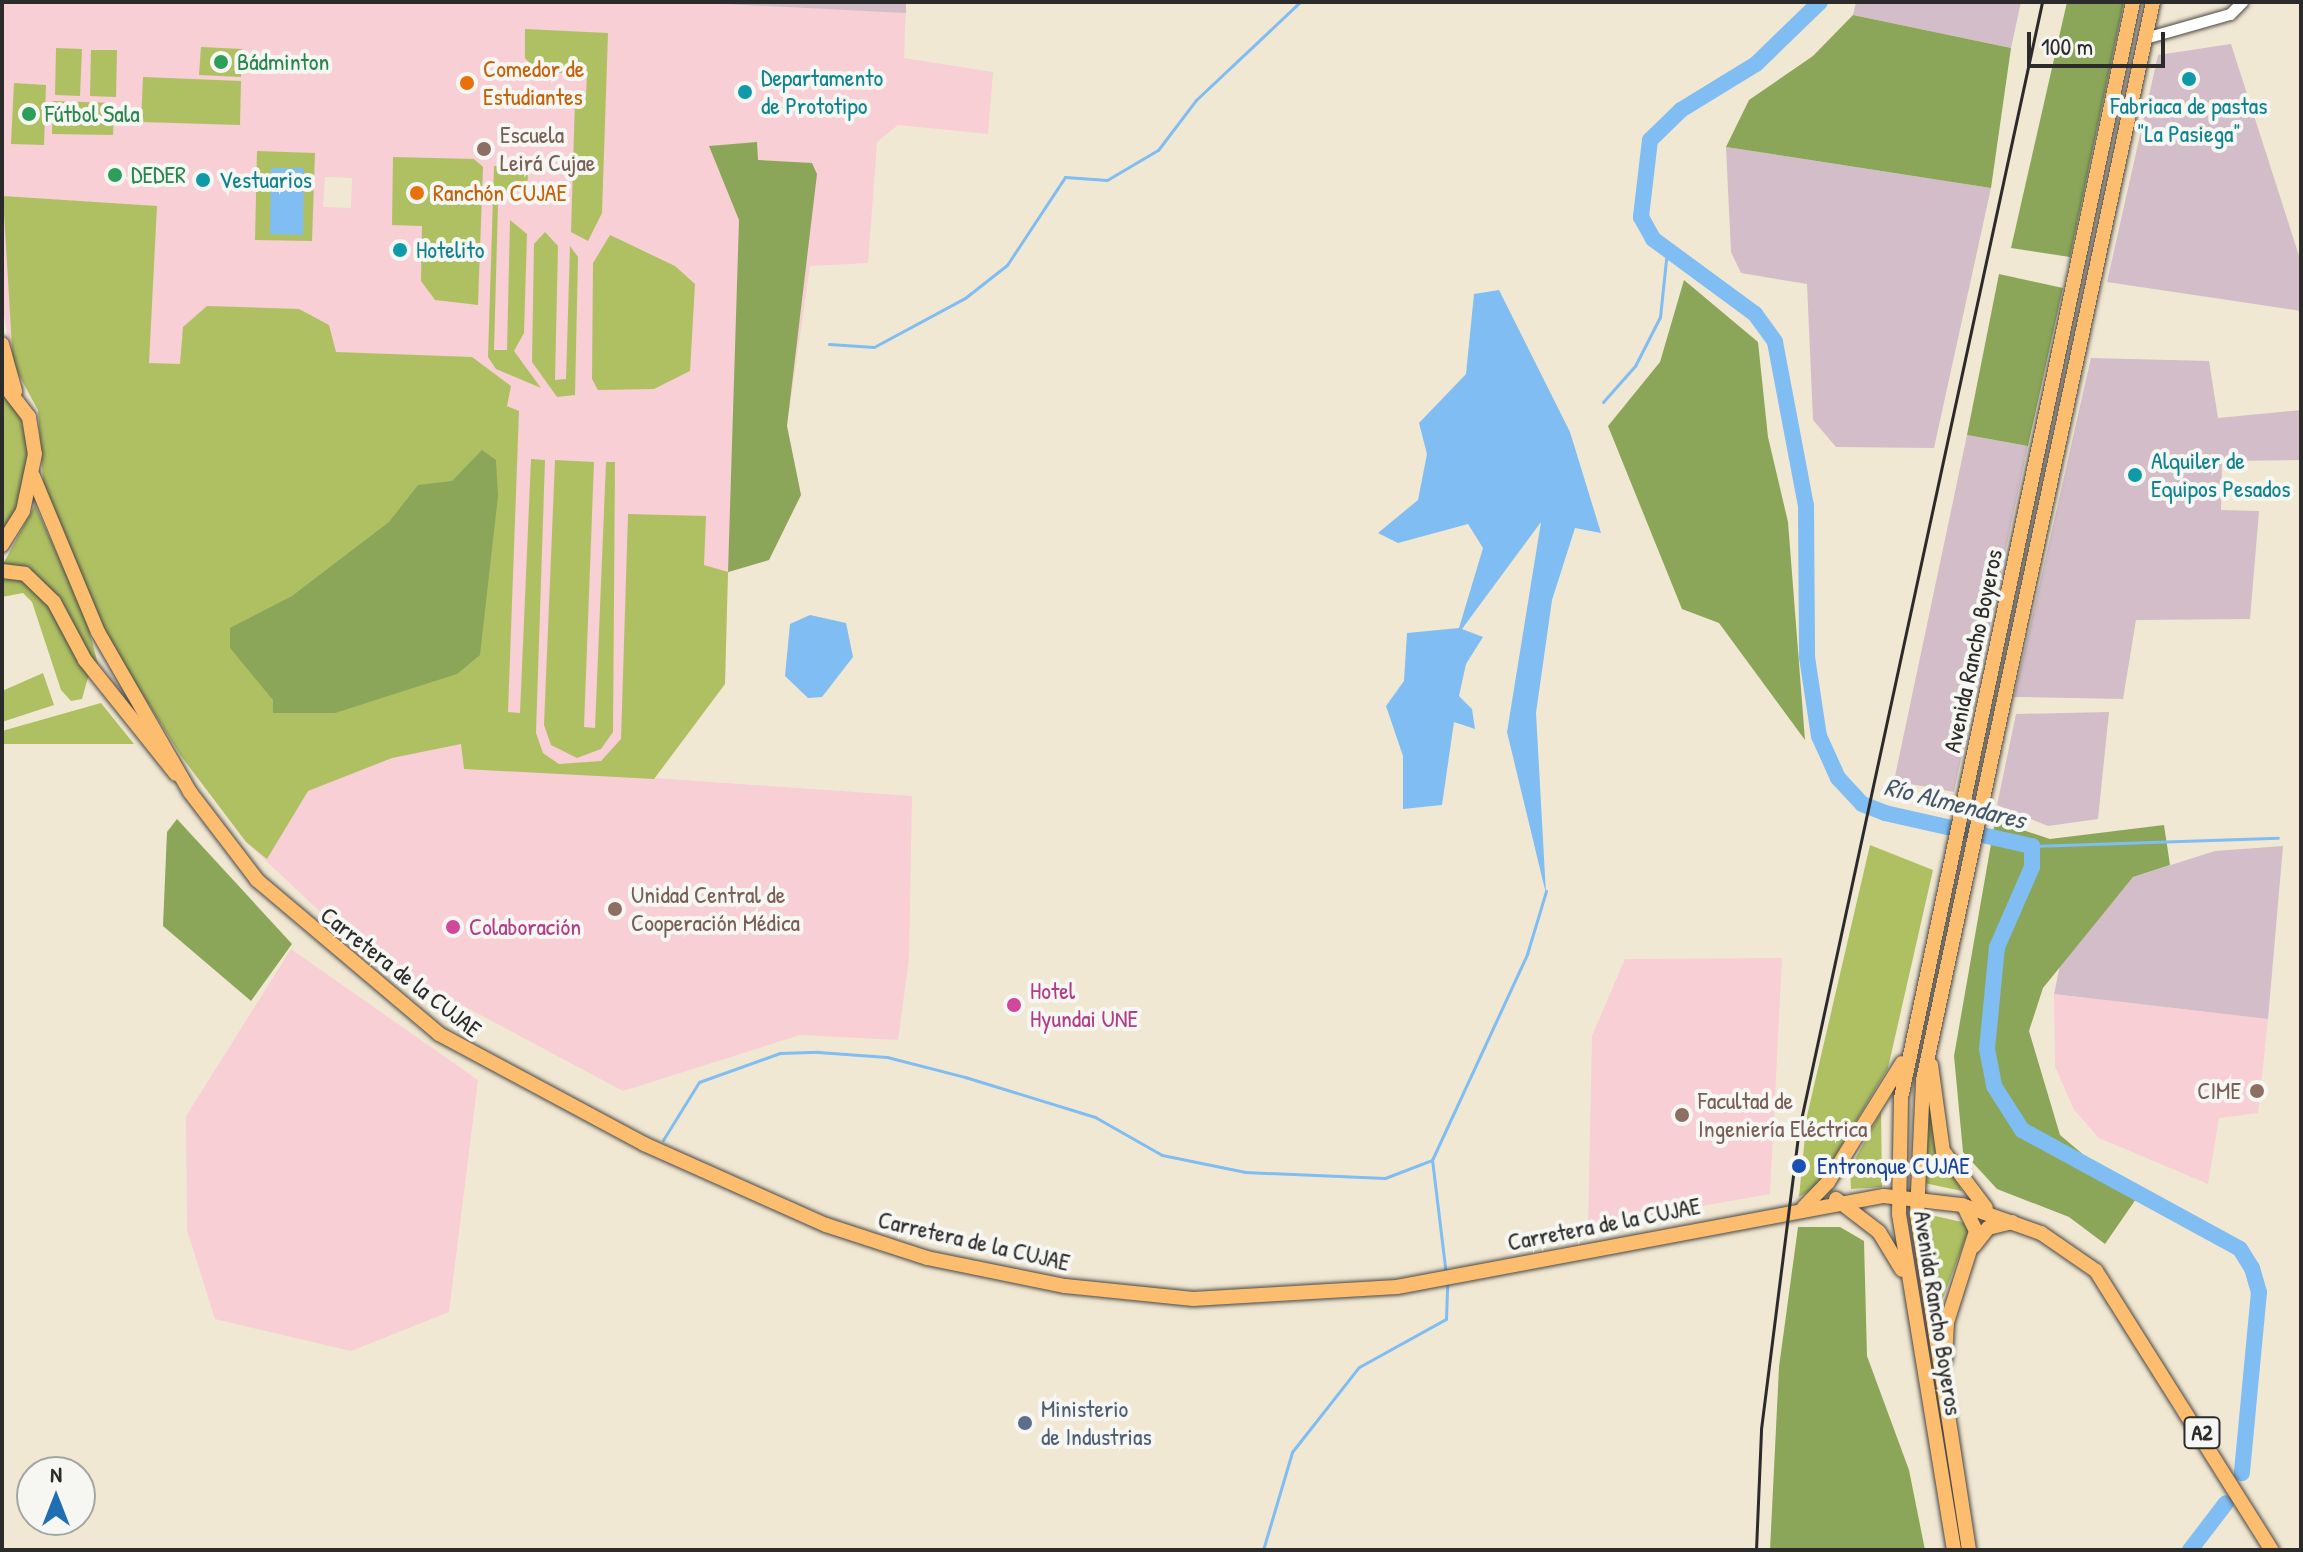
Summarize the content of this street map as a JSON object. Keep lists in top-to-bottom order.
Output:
{
  "streets": {
    "highway": ["Avenida Rancho Boyeros", "Carretera de la CUJAE", "A2"]
  },
  "crossings": [
    ["Avenida Rancho Boyeros", "Carretera de la CUJAE"],
    ["Avenida Rancho Boyeros", "A2"],
    ["Carretera de la CUJAE", "A2"]
  ],
  "water": ["Río Almendares"],
  "places": [
    "Bádminton",
    "Fabriaca de pastas \"La Pasiega\"",
    "Comedor de Estudiantes",
    "Departamento de Prototipo",
    "Fútbol Sala",
    "Escuela Leirá Cujae",
    "DEDER",
    "Vestuarios",
    "Ranchón CUJAE",
    "Hotelito",
    "Alquiler de Equipos Pesados",
    "Unidad Central de Cooperación Médica",
    "Colaboración",
    "Hotel Hyundai UNE",
    "CIME",
    "Facultad de Ingeniería Eléctrica",
    "Entronque CUJAE",
    "Ministerio de Industrias"
  ],
  "scale_bar": "100 m",
  "north": "top"
}
